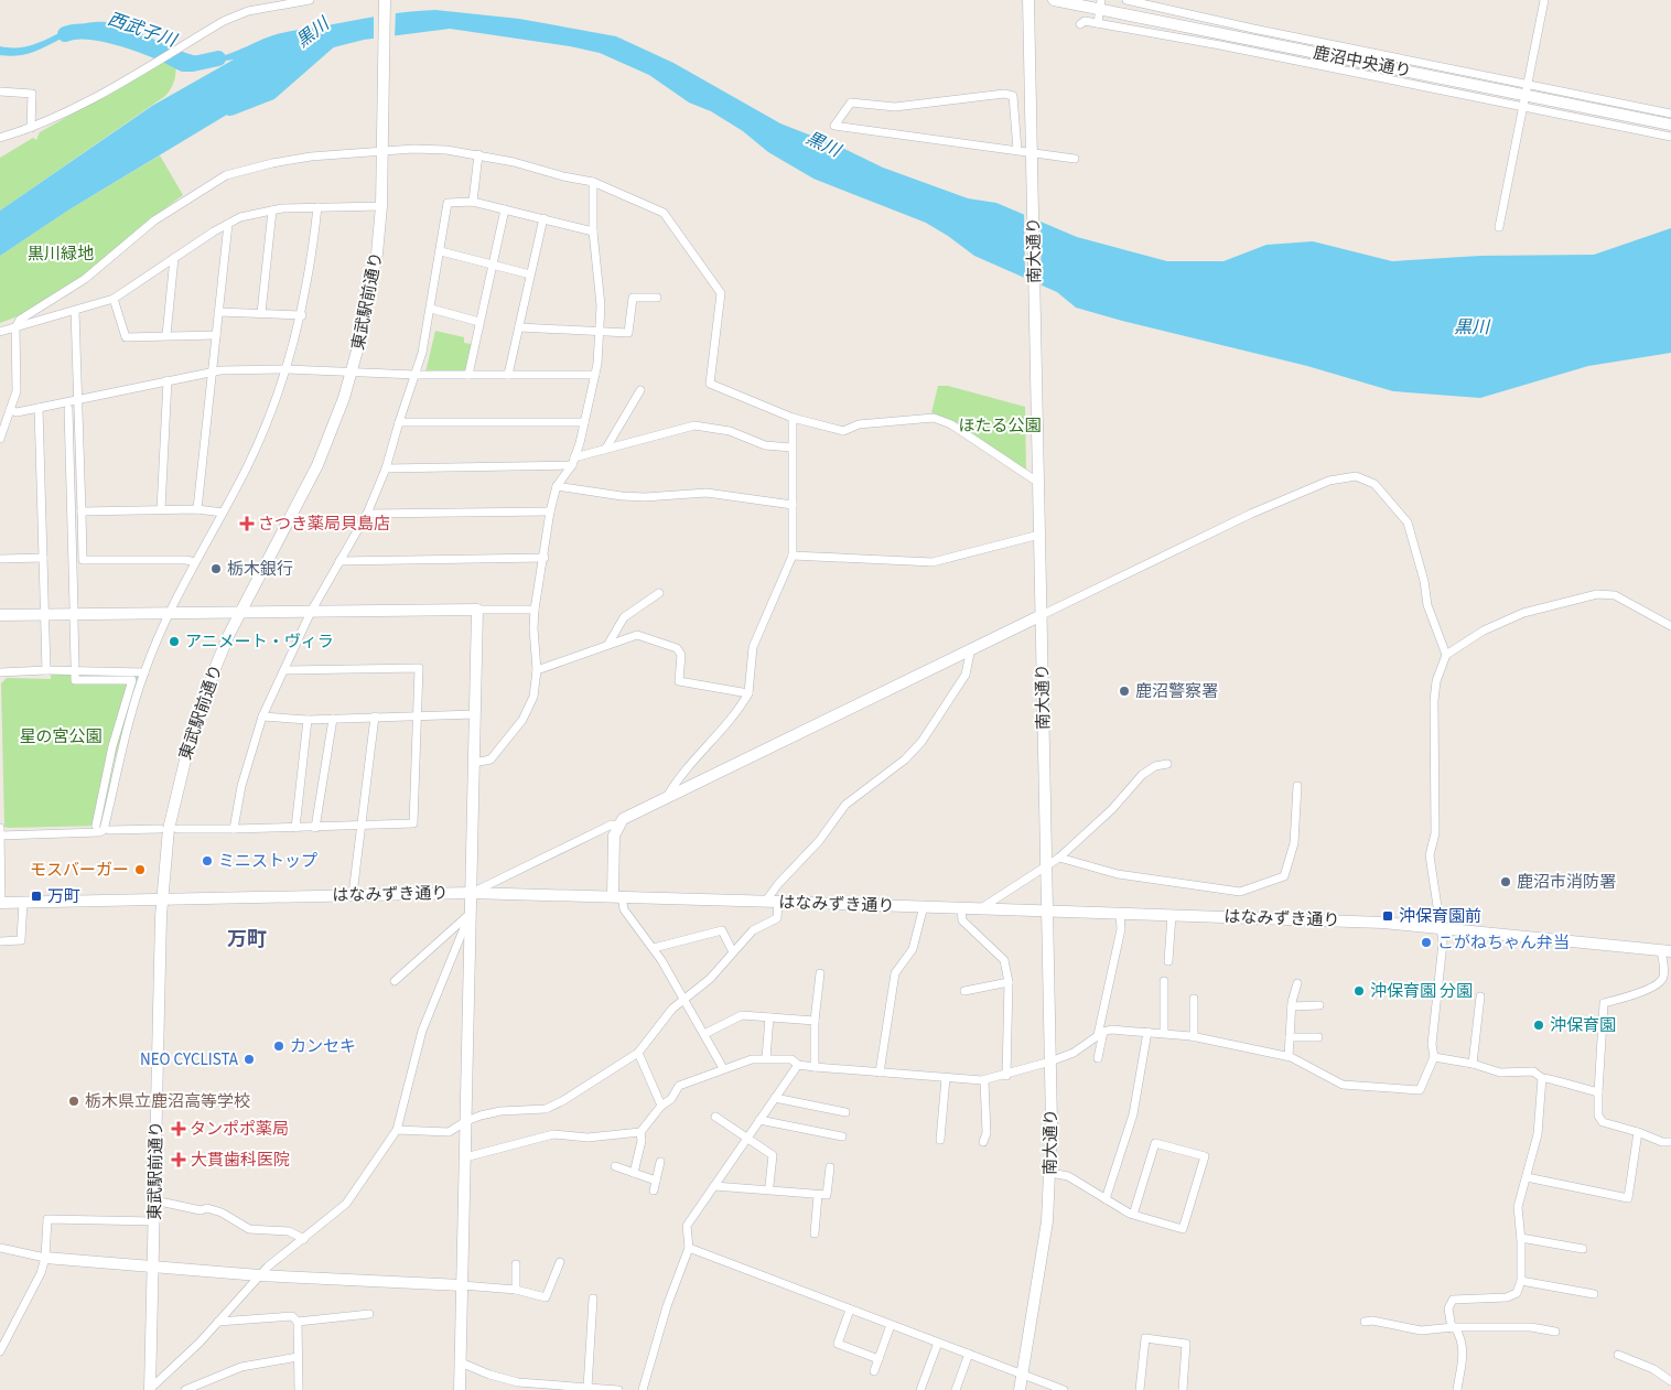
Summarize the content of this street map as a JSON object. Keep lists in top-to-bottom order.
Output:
{
  "streets": {
    "street": [
      "鹿沼中央通り",
      "南大通り",
      "東武駅前通り",
      "はなみずき通り"
    ]
  },
  "crossings": [
    ["南大通り", "はなみずき通り"],
    ["東武駅前通り", "はなみずき通り"]
  ],
  "districts": ["万町"],
  "water": ["西武子川", "黒川"],
  "parks": ["黒川緑地", "ほたる公園", "星の宮公園"],
  "places": {
    "health": ["さつき薬局貝島店", "タンポポ薬局", "大貫歯科医院"],
    "other": [
      "栃木銀行",
      "アニメート・ヴィラ",
      "鹿沼警察署",
      "ミニストップ",
      "モスバーガー",
      "鹿沼市消防署",
      "こがねちゃん弁当",
      "沖保育園 分園",
      "沖保育園",
      "カンセキ",
      "NEO CYCLISTA",
      "栃木県立鹿沼高等学校"
    ],
    "transit": ["万町", "沖保育園前"]
  }
}
